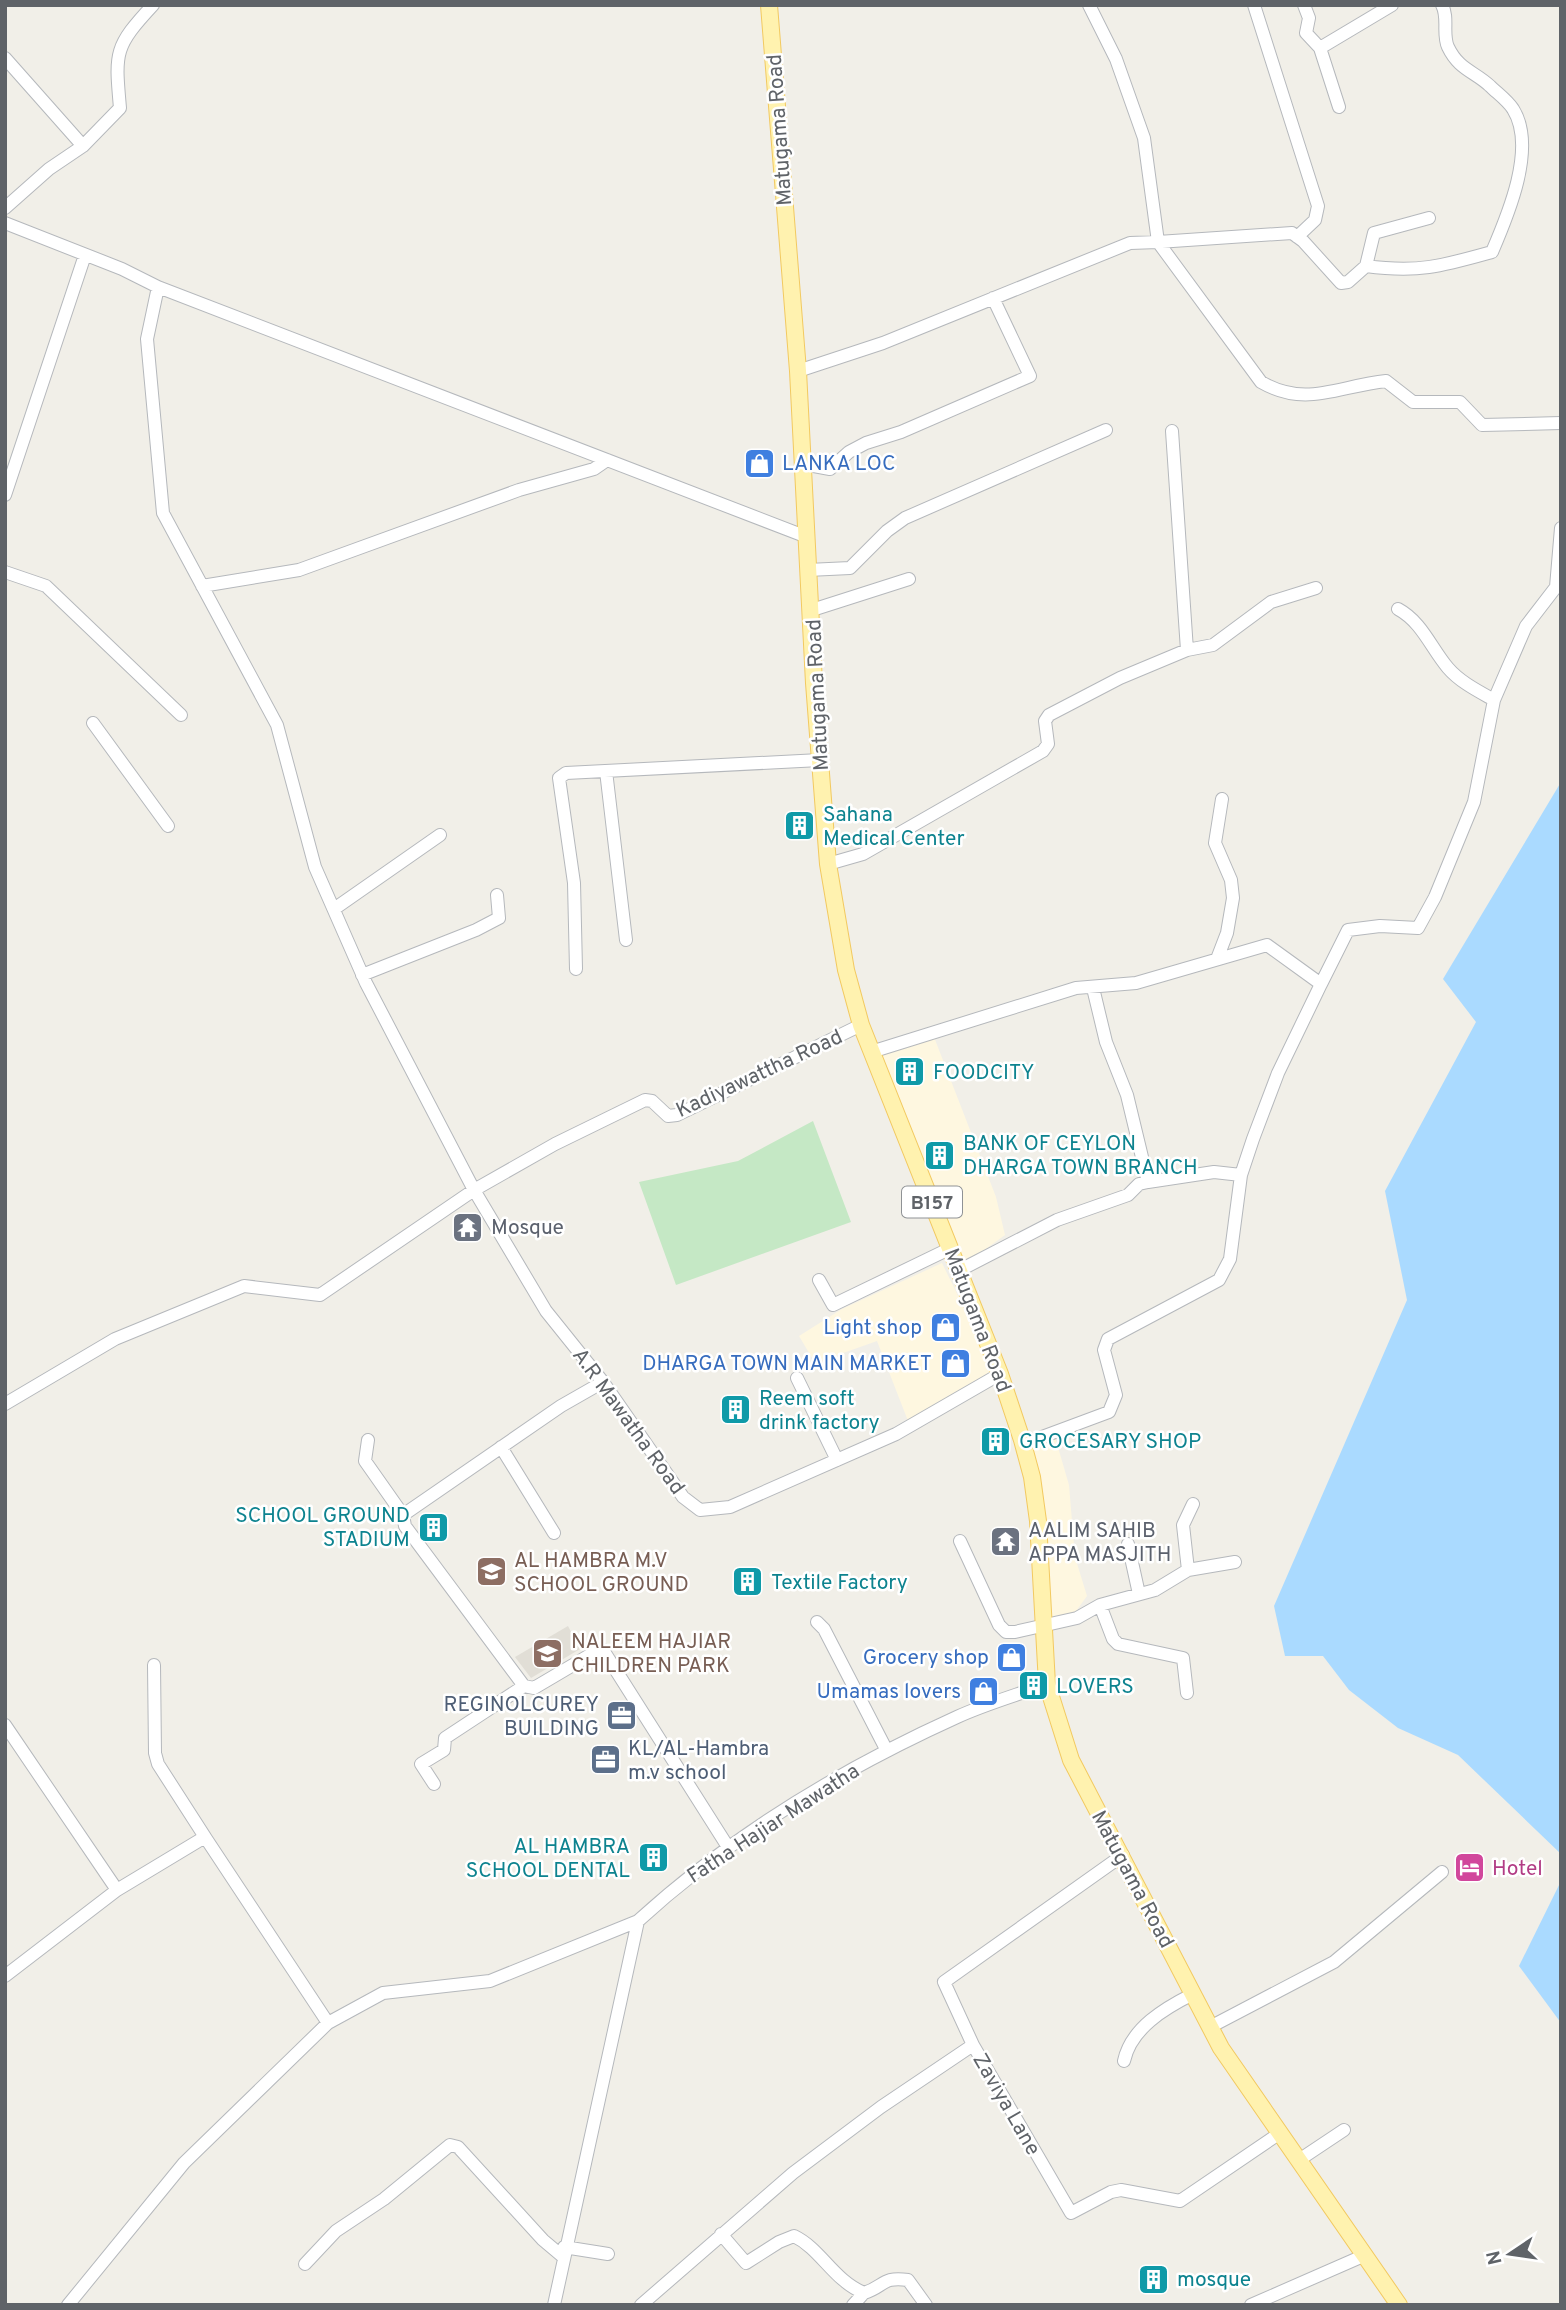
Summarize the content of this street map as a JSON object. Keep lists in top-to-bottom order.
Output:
{
  "streets": {
    "main road": ["Matugama Road", "B157"],
    "street": [
      "Kadiyawattha Road",
      "A.R Mawatha Road",
      "Fatha Hajiar Mawatha",
      "Zaviya Lane"
    ]
  },
  "crossings": [
    ["Matugama Road", "Kadiyawattha Road"],
    ["Matugama Road", "A.R Mawatha Road"],
    ["Matugama Road", "Fatha Hajiar Mawatha"],
    ["Matugama Road", "Zaviya Lane"],
    ["Kadiyawattha Road", "A.R Mawatha Road"]
  ],
  "places": {
    "shop": [
      "LANKA LOC",
      "Light shop",
      "DHARGA TOWN MAIN MARKET",
      "Grocery shop",
      "Umamas lovers"
    ],
    "building": [
      "Sahana Medical Center",
      "FOODCITY",
      "BANK OF CEYLON DHARGA TOWN BRANCH",
      "Reem soft drink factory",
      "GROCESARY SHOP",
      "SCHOOL GROUND STADIUM",
      "Textile Factory",
      "LOVERS",
      "AL HAMBRA SCHOOL DENTAL",
      "mosque"
    ],
    "temple": ["Mosque", "AALIM SAHIB APPA MASJITH"],
    "school or university": ["AL HAMBRA M.V SCHOOL GROUND", "NALEEM HAJIAR CHILDREN PARK"],
    "office": ["REGINOLCUREY BUILDING", "KL/AL-Hambra m.v school"],
    "hotel": ["Hotel"]
  },
  "north": "left"
}
